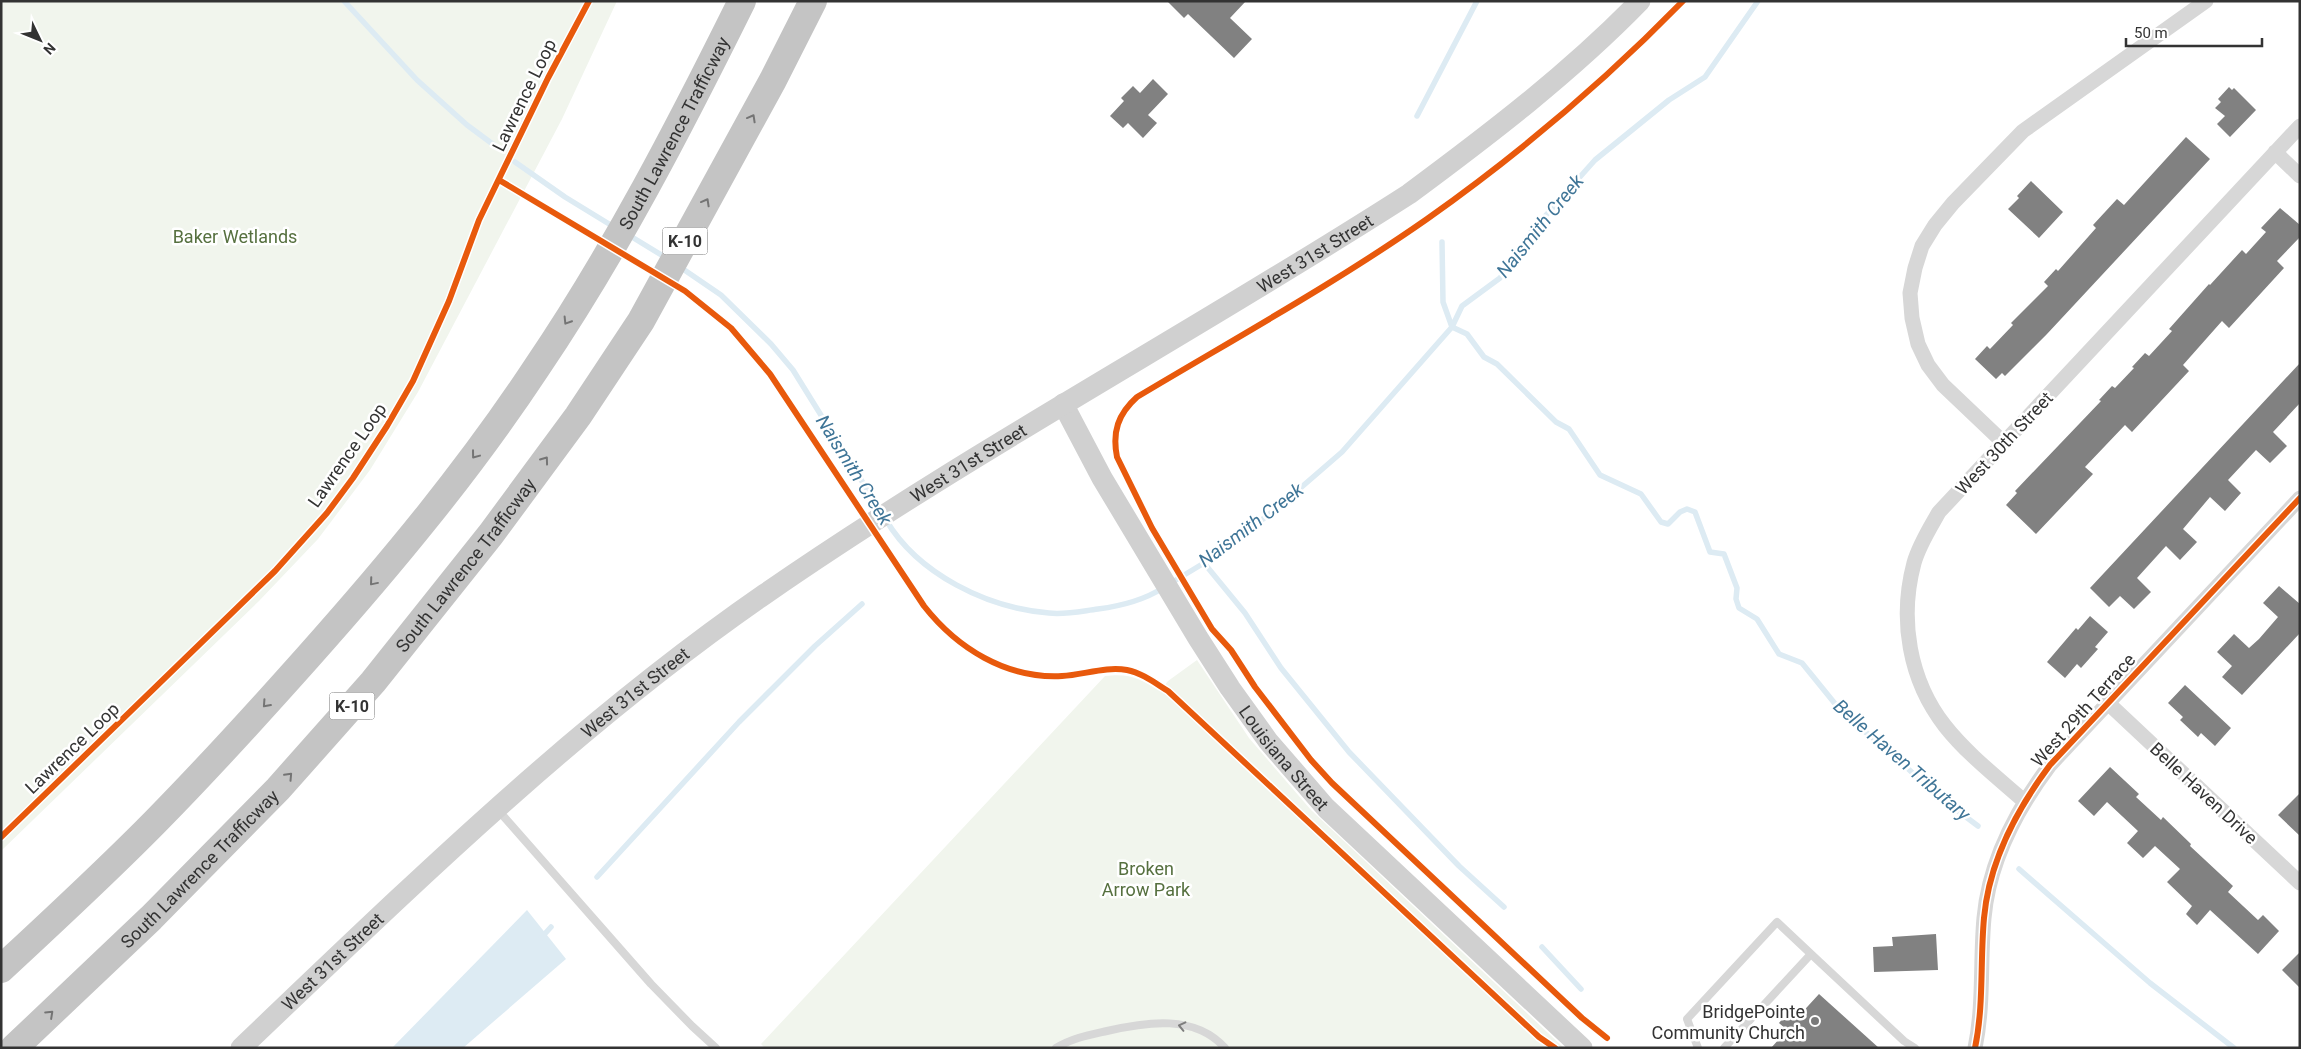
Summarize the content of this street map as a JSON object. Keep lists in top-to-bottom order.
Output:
{
  "streets": {
    "highway": ["South Lawrence Trafficway", "K-10"],
    "main road": ["West 31st Street", "Louisiana Street"],
    "street": ["West 30th Street", "West 29th Terrace", "Belle Haven Drive"],
    "cycle path": ["Lawrence Loop"]
  },
  "crossings": [
    ["West 31st Street", "Louisiana Street"],
    ["West 30th Street", "West 29th Terrace"],
    ["West 29th Terrace", "Belle Haven Drive"]
  ],
  "water": ["Naismith Creek", "Belle Haven Tributary"],
  "parks": ["Baker Wetlands", "Broken Arrow Park"],
  "places": ["BridgePointe Community Church"],
  "scale_bar": "50 m",
  "north": "bottom right"
}
